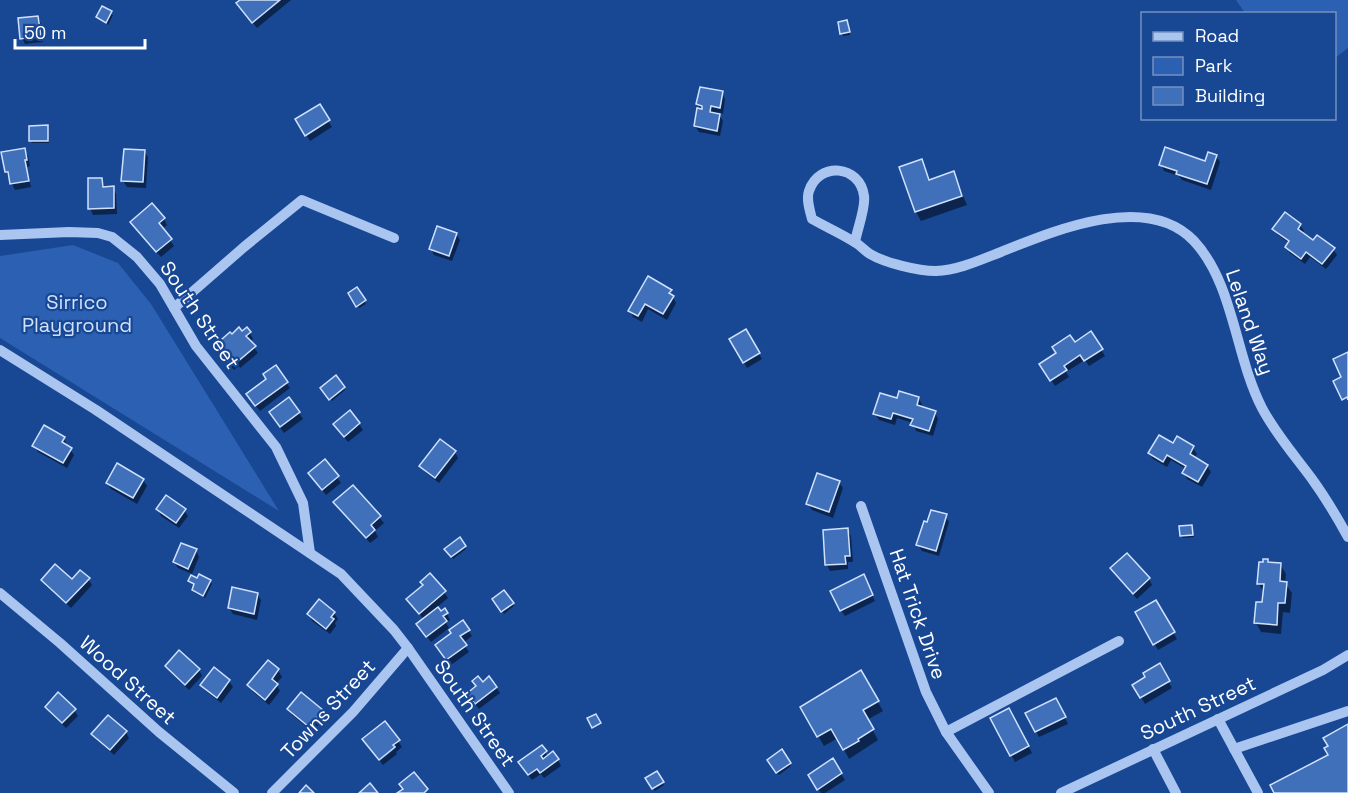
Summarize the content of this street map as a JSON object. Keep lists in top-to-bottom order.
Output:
{
  "streets": {
    "street": [
      "South Street",
      "Leland Way",
      "Hat Trick Drive",
      "Wood Street",
      "Towns Street"
    ]
  },
  "crossings": [
    ["South Street", "Towns Street"]
  ],
  "parks": ["Sirrico Playground"],
  "legend": ["Road", "Park", "Building"],
  "scale_bar": "50 m"
}
